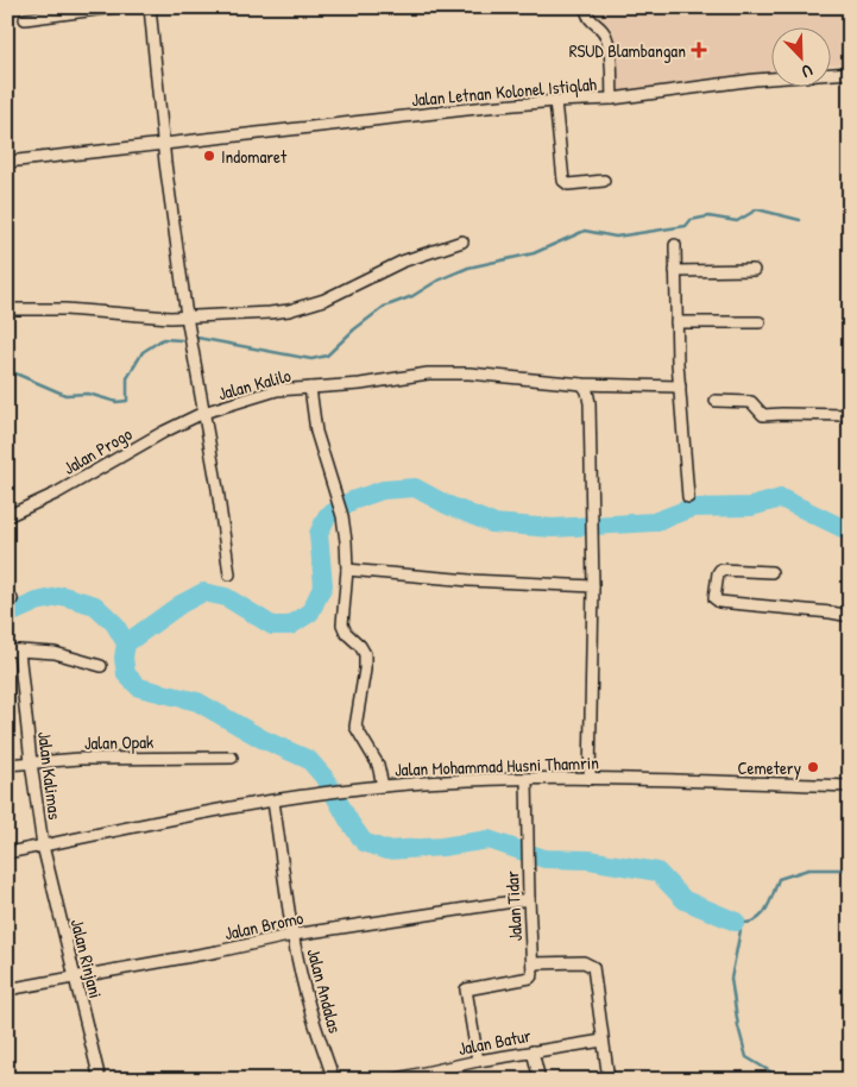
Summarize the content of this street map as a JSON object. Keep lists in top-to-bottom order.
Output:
{
  "streets": {
    "street": [
      "Jalan Letnan Kolonel Istiqlah",
      "Jalan Kalilo",
      "Jalan Progo",
      "Jalan Opak",
      "Jalan Mohammad Husni Thamrin",
      "Jalan Kalimas",
      "Jalan Tidar",
      "Jalan Bromo",
      "Jalan Rinjani",
      "Jalan Andalas",
      "Jalan Batur"
    ]
  },
  "crossings": [
    ["Jalan Letnan Kolonel Istiqlah", "Jalan Kalilo"],
    ["Jalan Kalilo", "Jalan Progo"],
    ["Jalan Opak", "Jalan Kalimas"],
    ["Jalan Mohammad Husni Thamrin", "Jalan Kalimas"],
    ["Jalan Mohammad Husni Thamrin", "Jalan Tidar"],
    ["Jalan Mohammad Husni Thamrin", "Jalan Rinjani"],
    ["Jalan Mohammad Husni Thamrin", "Jalan Andalas"],
    ["Jalan Kalimas", "Jalan Rinjani"],
    ["Jalan Tidar", "Jalan Bromo"],
    ["Jalan Tidar", "Jalan Batur"],
    ["Jalan Bromo", "Jalan Rinjani"],
    ["Jalan Bromo", "Jalan Andalas"]
  ],
  "places": {
    "health": ["RSUD Blambangan"],
    "other": ["Indomaret", "Cemetery"]
  },
  "north": "bottom right"
}
